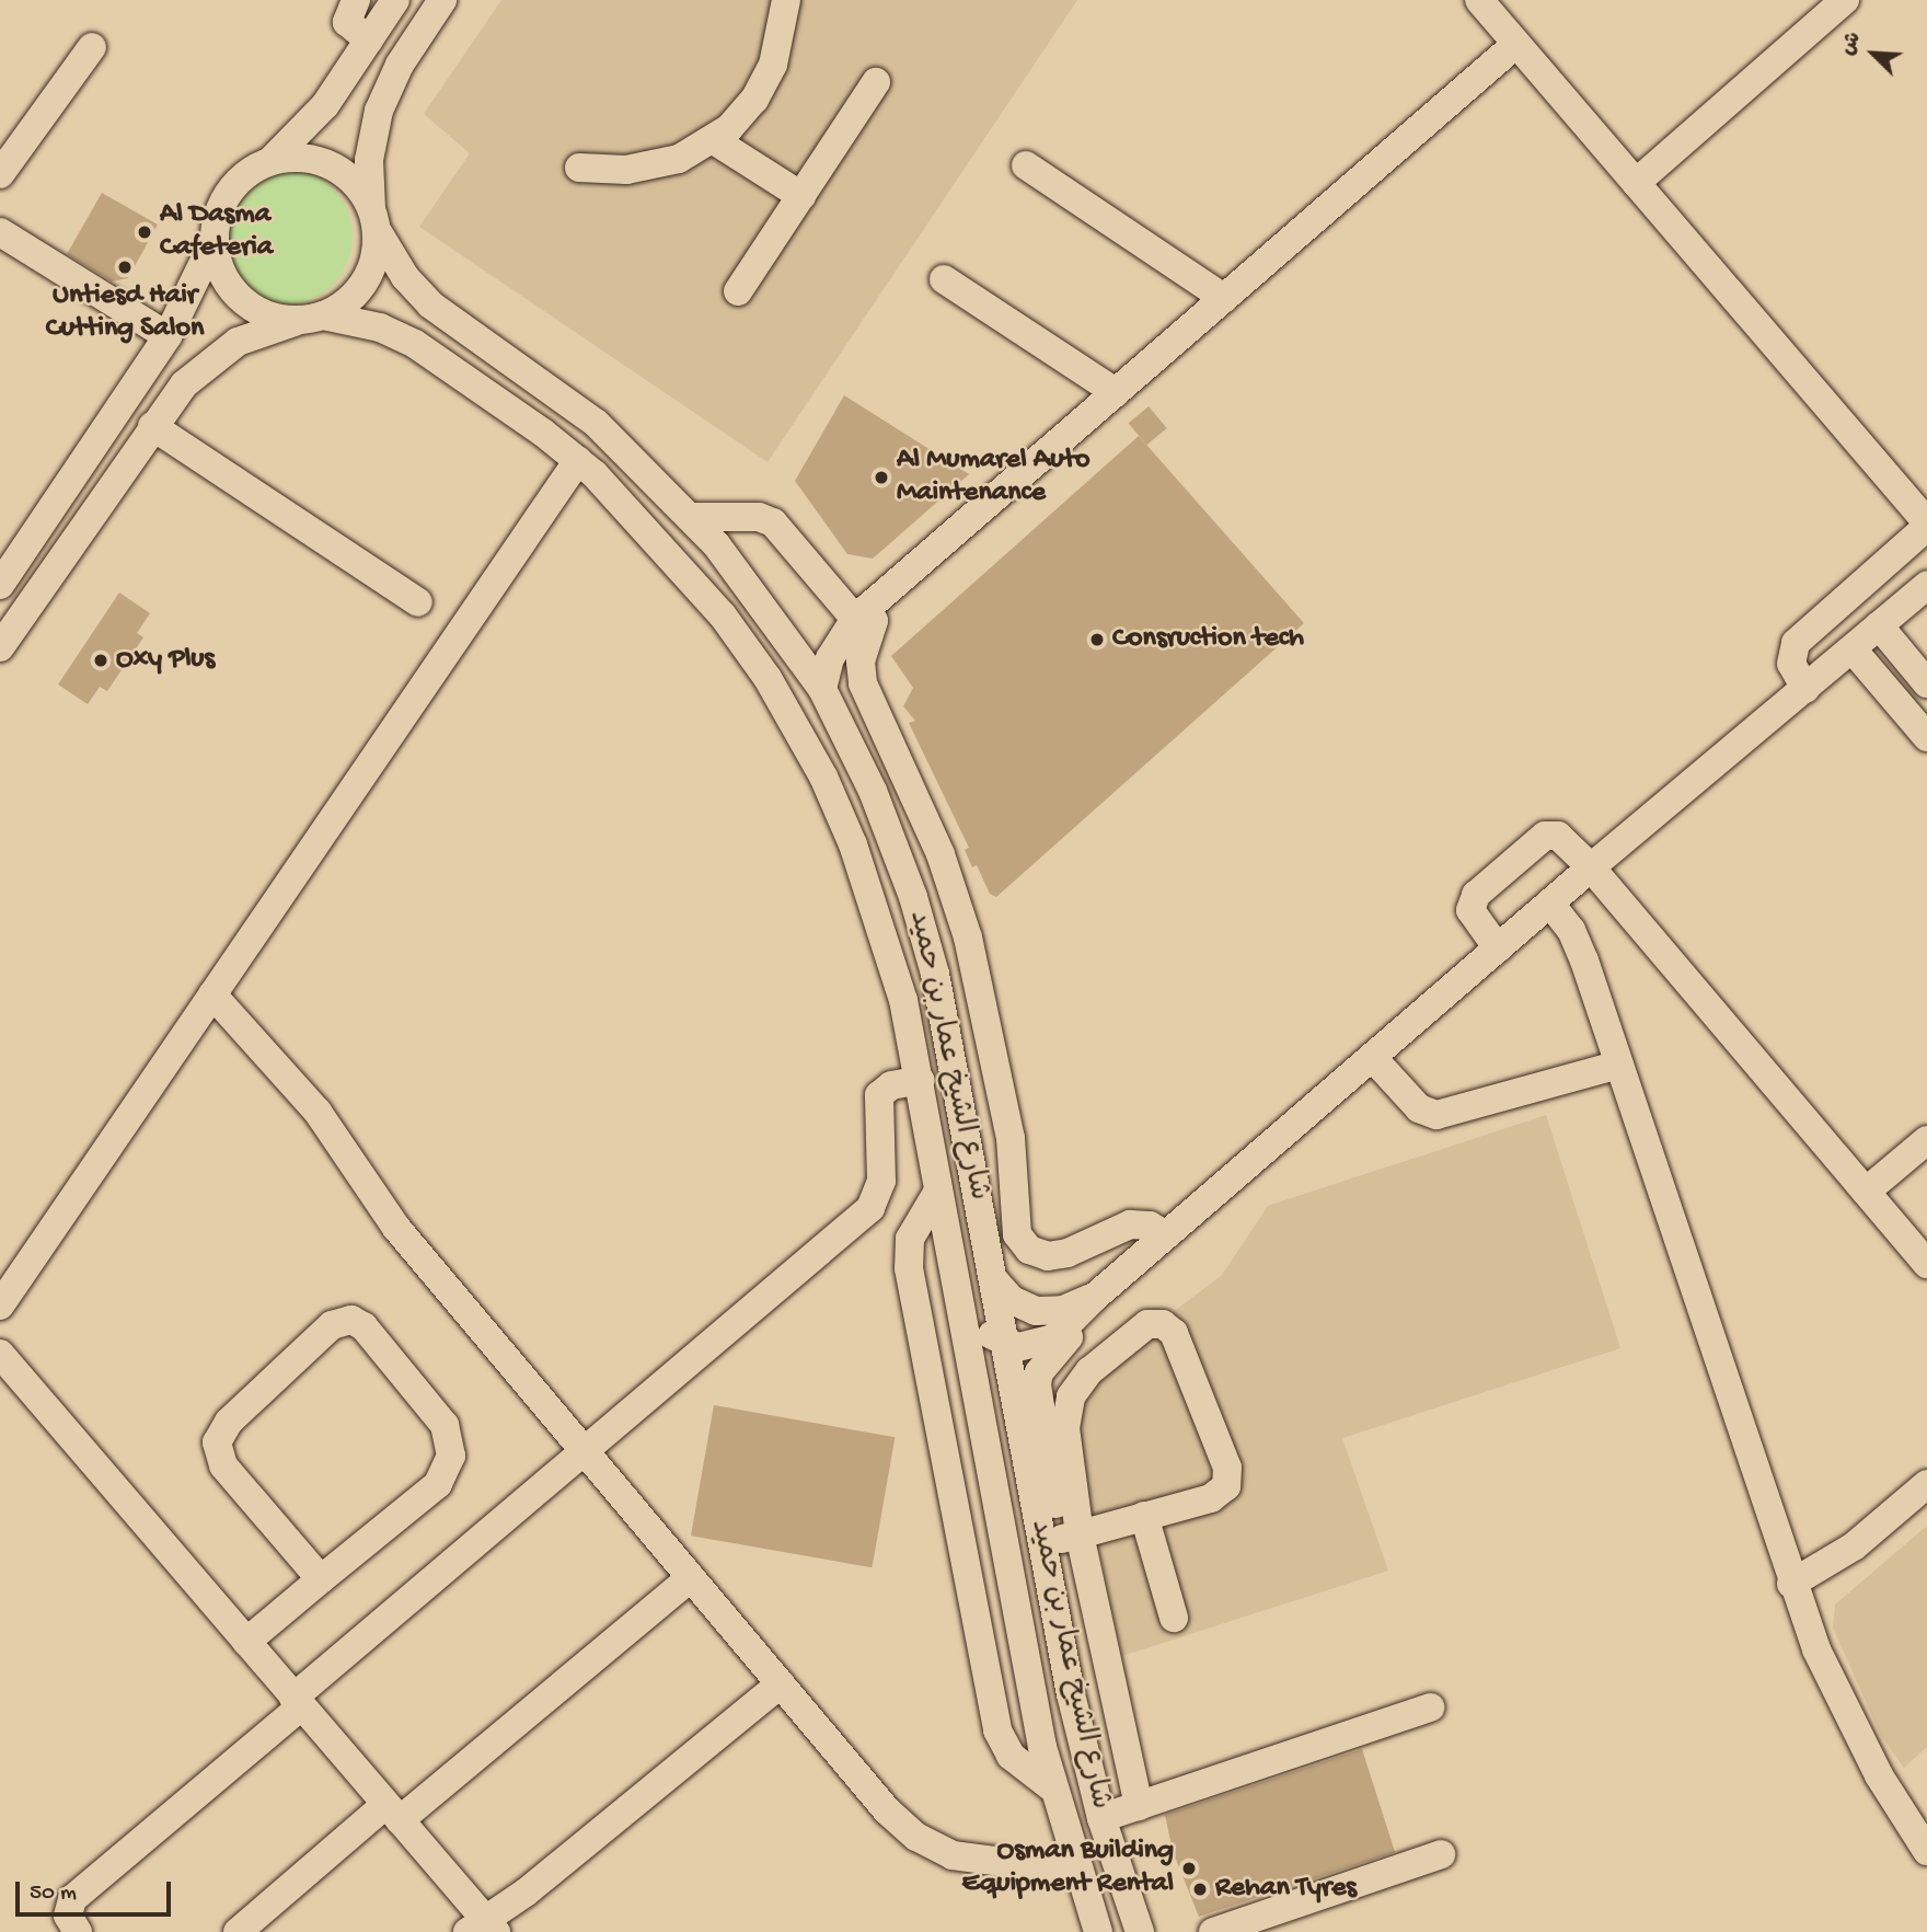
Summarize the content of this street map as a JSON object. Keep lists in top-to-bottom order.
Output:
{
  "streets": {
    "street": ["شارع الشيخ عمار بن حميد"]
  },
  "places": [
    "Al Dasma Cafeteria",
    "Untiesd Hair Cutting Salon",
    "Al Mumarel Auto Maintenance",
    "Consruction tech",
    "Oxy Plus",
    "Osman Building Equipment Rental",
    "Rehan Tyres"
  ],
  "scale_bar": "50 m",
  "north": "top left"
}
